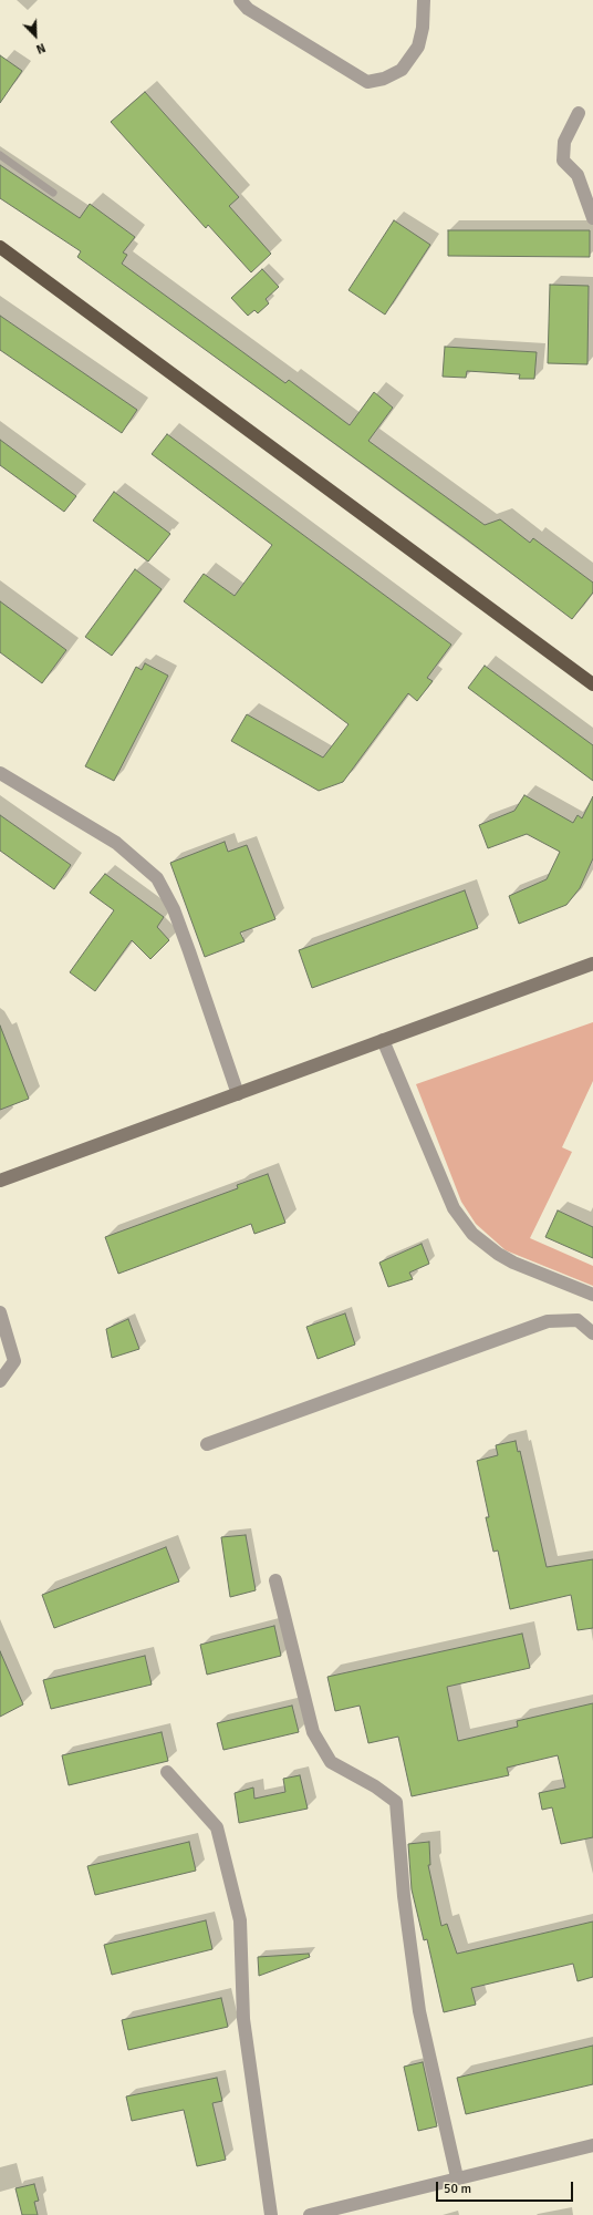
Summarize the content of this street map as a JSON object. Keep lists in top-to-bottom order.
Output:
{
  "scale_bar": "50 m",
  "north": "bottom right"
}
